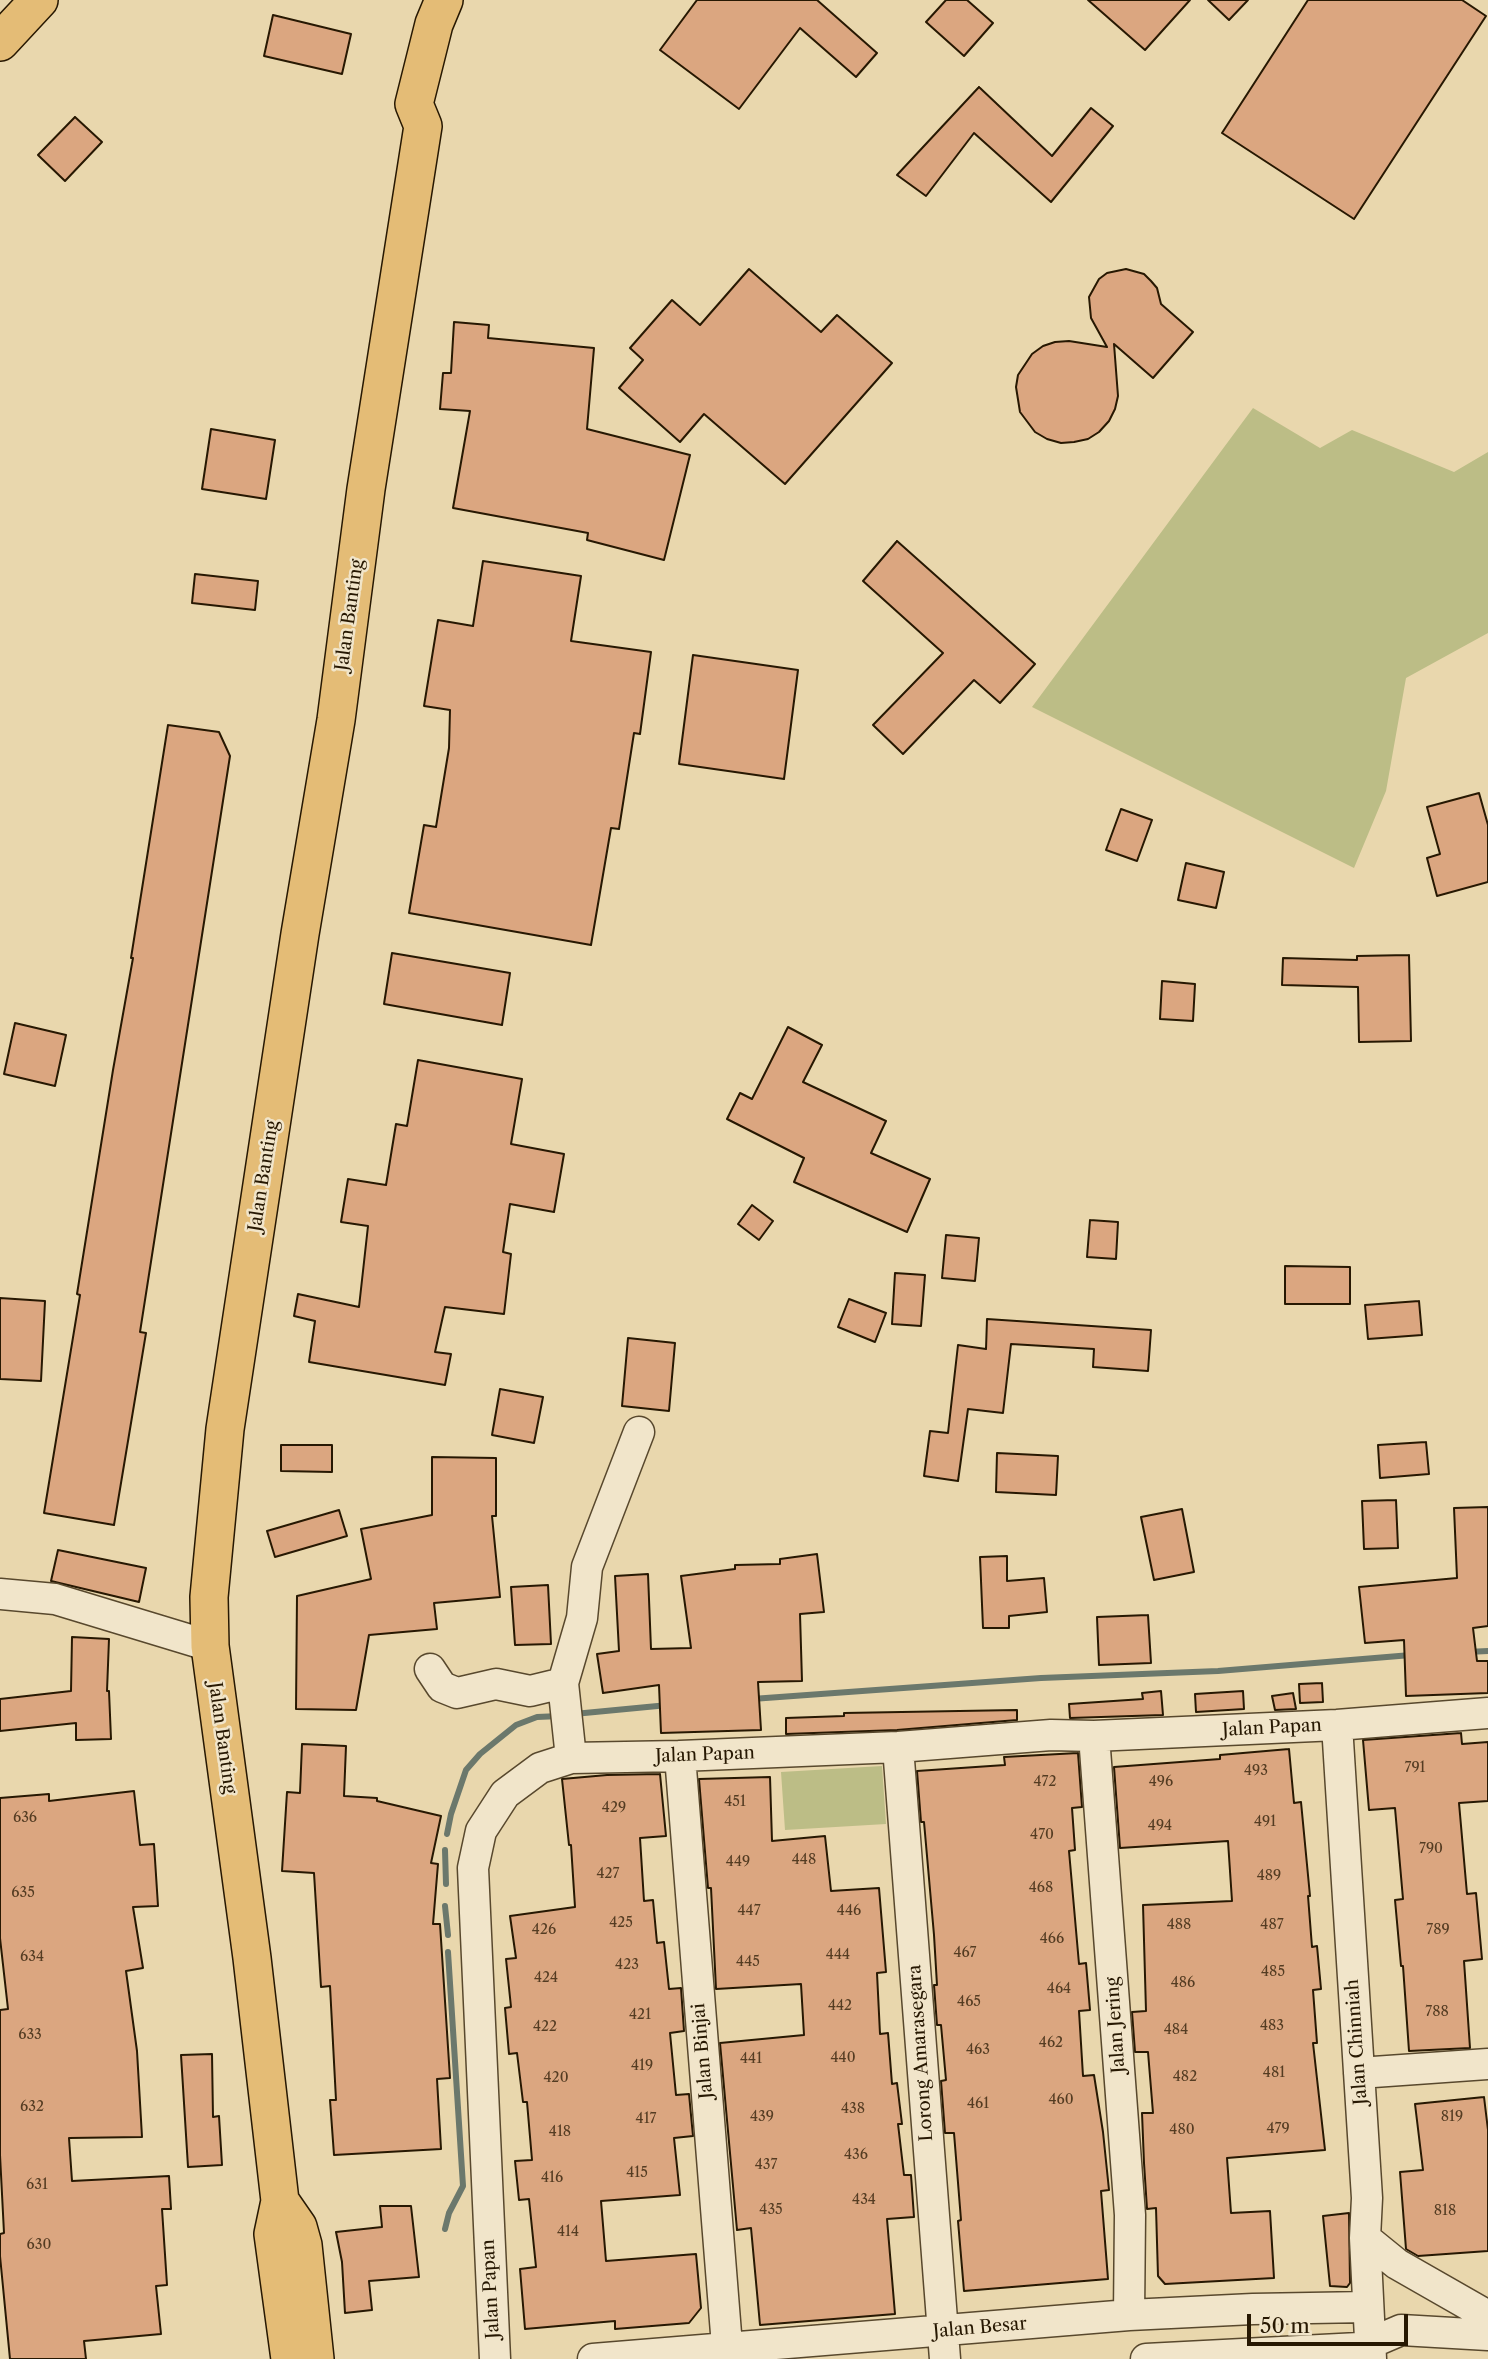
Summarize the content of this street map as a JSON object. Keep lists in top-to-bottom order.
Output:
{
  "streets": {
    "main road": ["Jalan Banting"],
    "street": [
      "Jalan Papan",
      "Jalan Jering",
      "Jalan Chinniah",
      "Jalan Binjai",
      "Lorong Amarasegara",
      "Jalan Besar"
    ]
  },
  "crossings": [
    ["Jalan Papan", "Jalan Jering"],
    ["Jalan Papan", "Jalan Chinniah"],
    ["Jalan Papan", "Jalan Binjai"],
    ["Jalan Papan", "Lorong Amarasegara"],
    ["Jalan Jering", "Jalan Besar"],
    ["Jalan Chinniah", "Jalan Besar"],
    ["Jalan Binjai", "Jalan Besar"],
    ["Lorong Amarasegara", "Jalan Besar"]
  ],
  "house_numbers": [
    "791",
    "493",
    "472",
    "496",
    "451",
    "429",
    "636",
    "491",
    "494",
    "470",
    "790",
    "448",
    "449",
    "427",
    "489",
    "468",
    "635",
    "447",
    "446",
    "425",
    "488",
    "487",
    "426",
    "789",
    "466",
    "467",
    "444",
    "634",
    "445",
    "423",
    "485",
    "424",
    "486",
    "464",
    "465",
    "442",
    "788",
    "421",
    "483",
    "422",
    "484",
    "633",
    "462",
    "463",
    "440",
    "441",
    "419",
    "481",
    "482",
    "420",
    "460",
    "461",
    "632",
    "438",
    "439",
    "819",
    "417",
    "479",
    "480",
    "418",
    "436",
    "437",
    "415",
    "416",
    "631",
    "434",
    "435",
    "818",
    "414",
    "630"
  ],
  "scale_bar": "50 m"
}
